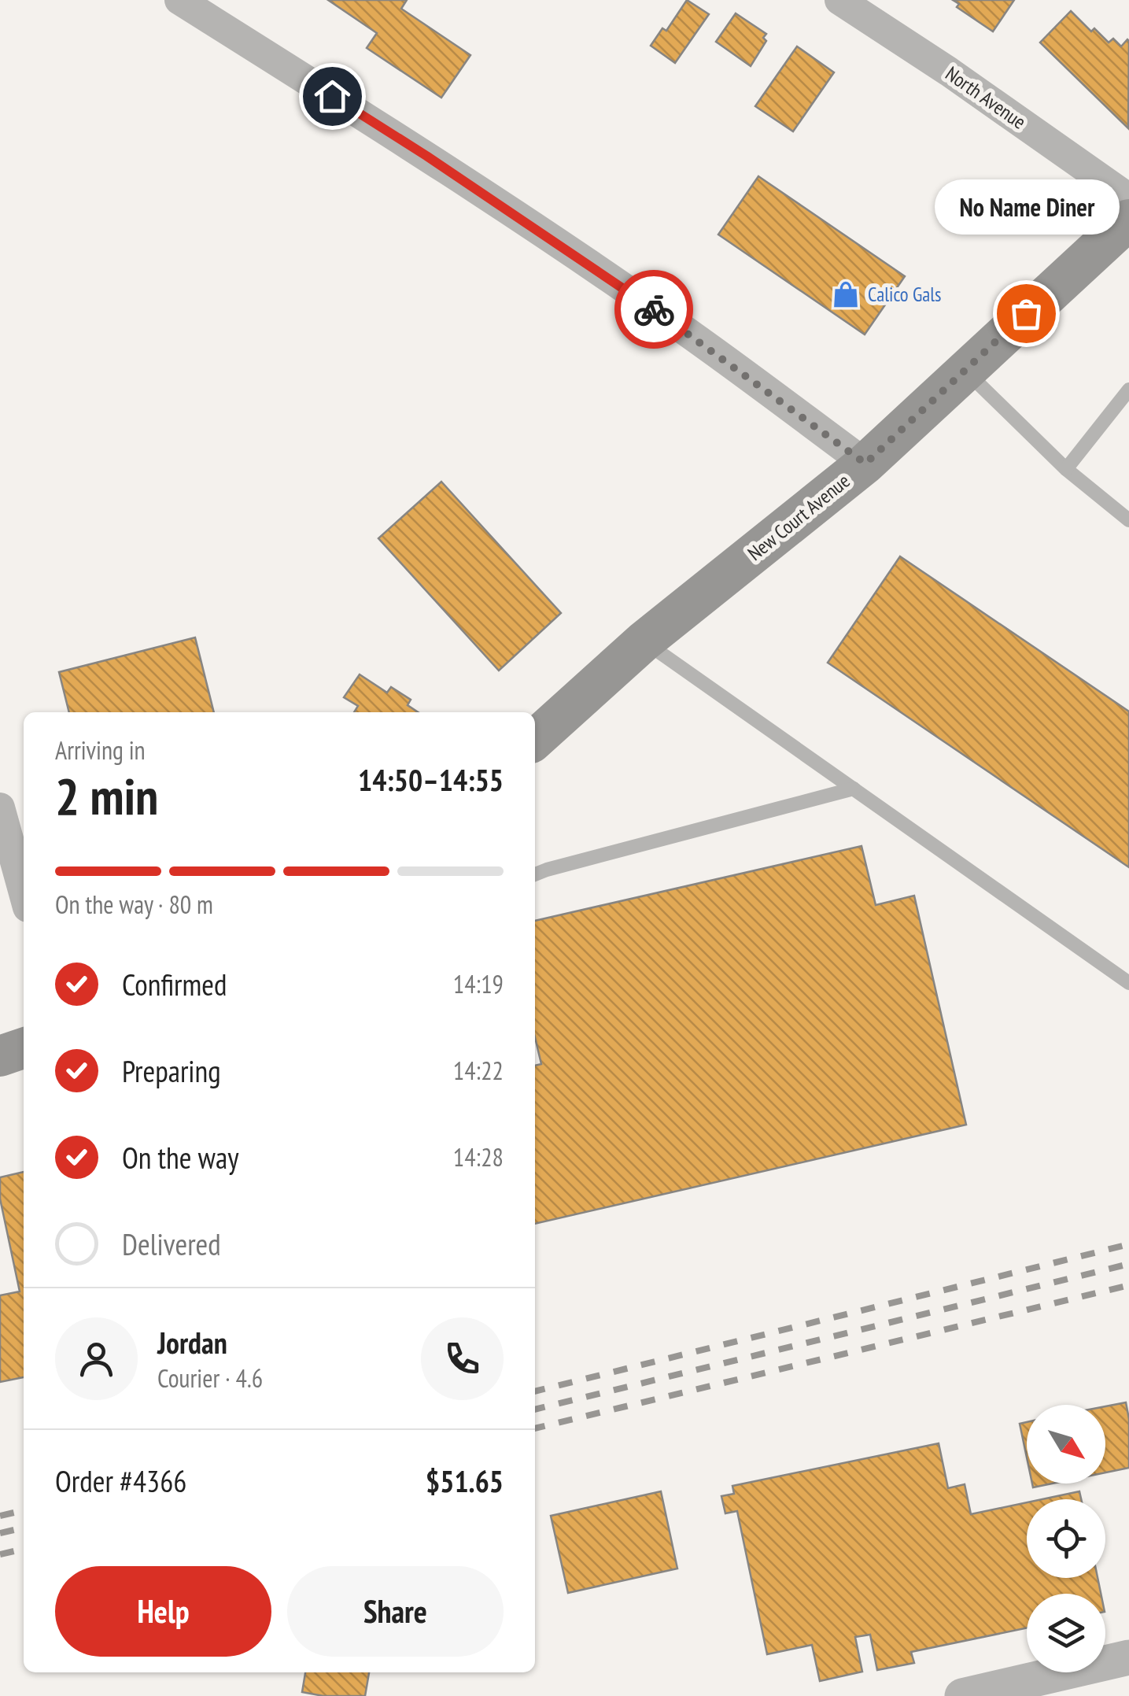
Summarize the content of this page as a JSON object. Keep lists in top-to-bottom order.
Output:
{
  "streets": {
    "main road": ["New Court Avenue"],
    "street": ["North Avenue"]
  },
  "places": {
    "shop": ["Calico Gals"],
    "other": ["No Name Diner"]
  },
  "north": "bottom right",
  "page": {
    "bubble": "No Name Diner",
    "heading": ["2 min", "Arriving in", "14:50–14:55"],
    "panel": [
      "Jordan",
      "Courier · 4.6",
      "Order #4366",
      "$51.65"
    ],
    "bar": "On the way · 80 m",
    "list": [
      ["Confirmed", "14:19"],
      ["Preparing", "14:22"],
      ["On the way", "14:28"],
      "Delivered"
    ],
    "buttons": ["Help", "Share"]
  }
}
